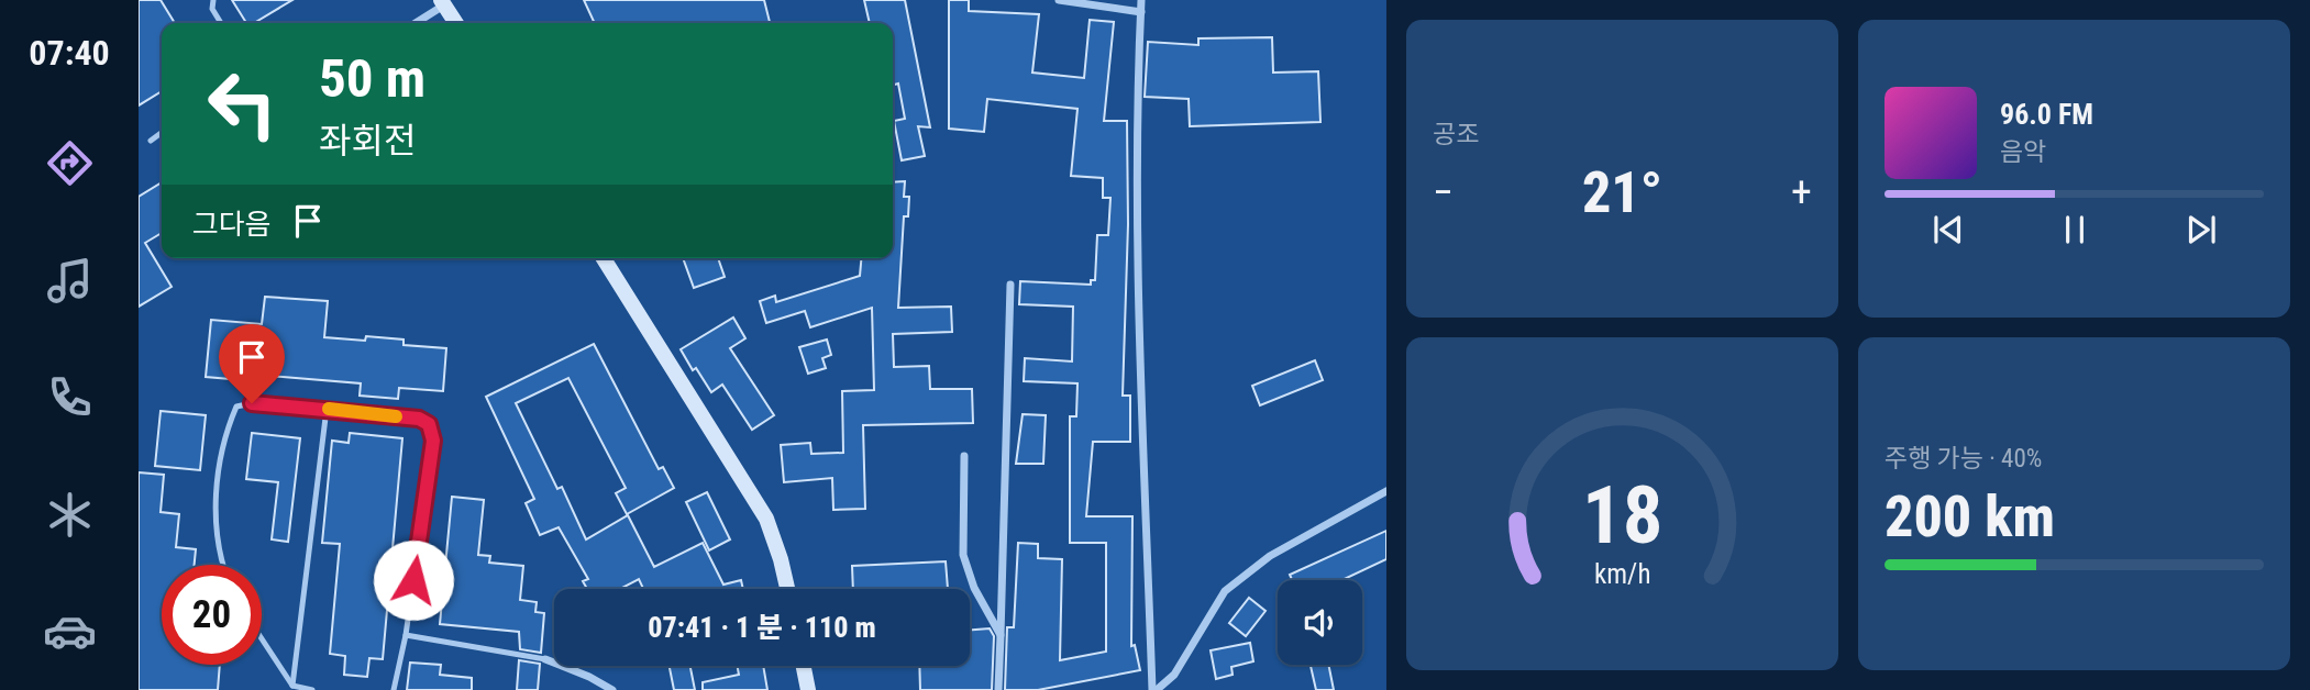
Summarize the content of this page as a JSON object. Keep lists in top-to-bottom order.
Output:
{
  "page": {
    "tabs": "07:40",
    "tile": [
      "공조",
      ["주행 가능 · 40%", "200 km"]
    ],
    "turn": ["50 m", "좌회전"],
    "song": ["96.0 FM", "음악"],
    "heat": ["−", "21°", "+"],
    "then": "그다음",
    "limit": "20",
    "trip": "07:41 · 1 분 · 110 m",
    "gauge": ["18", "km/h"]
  }
}
